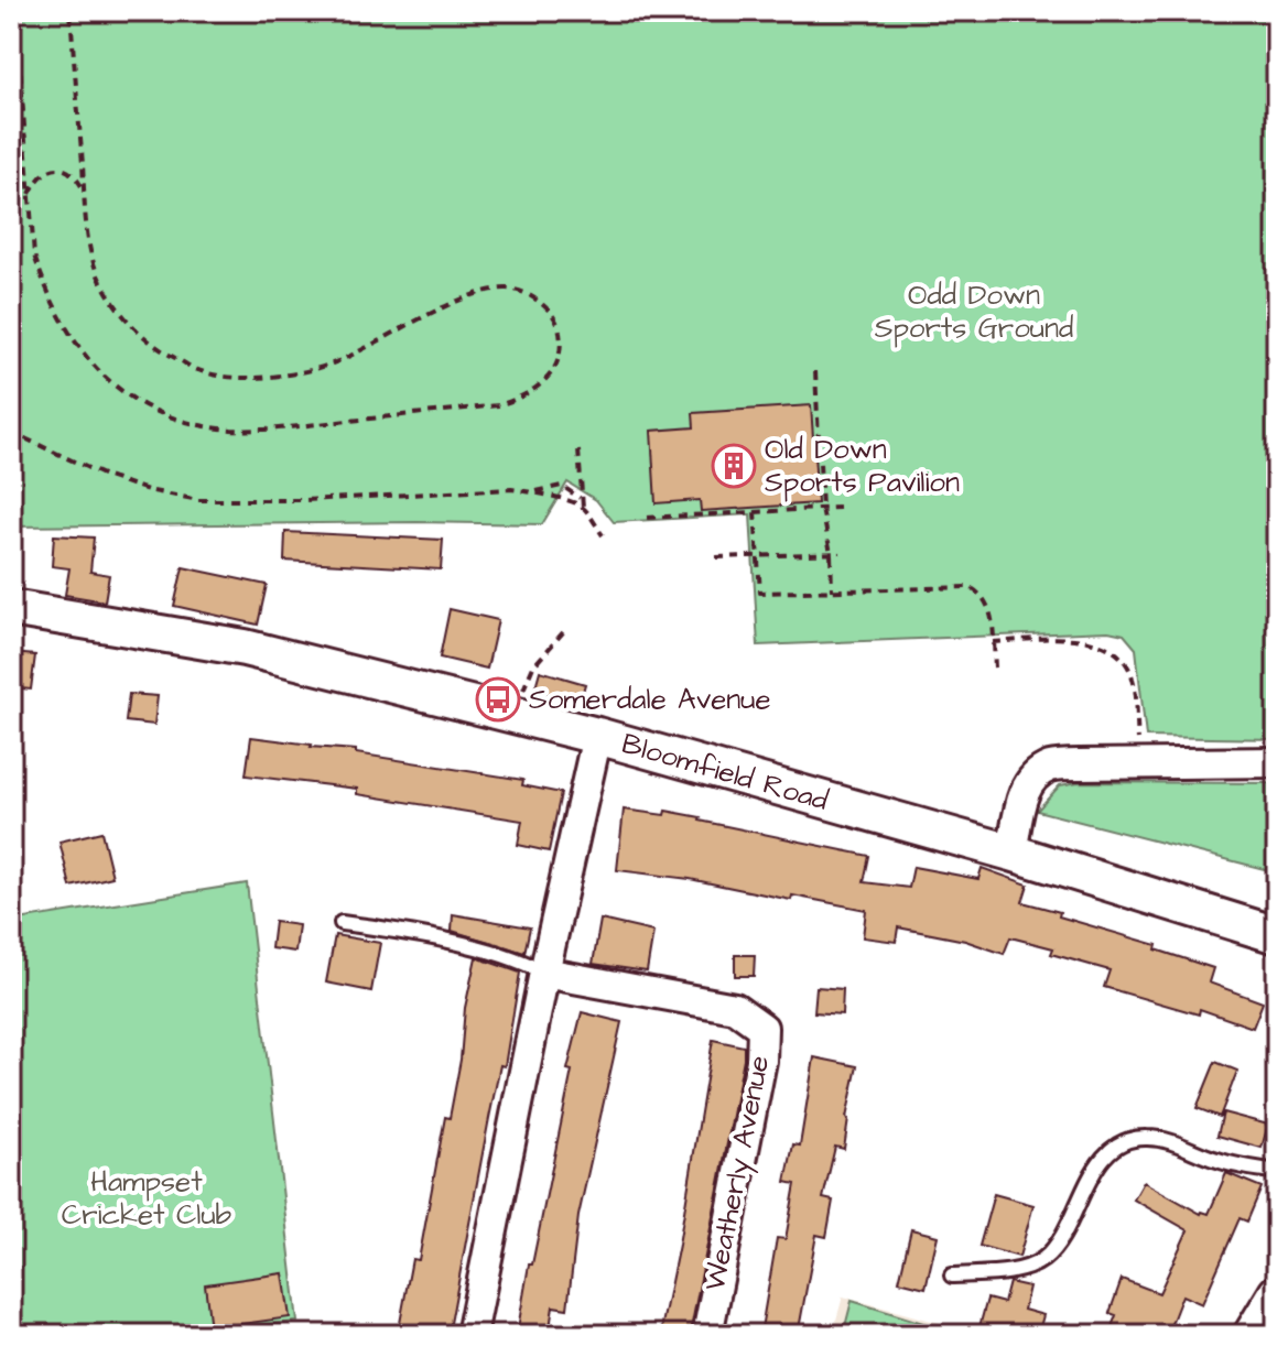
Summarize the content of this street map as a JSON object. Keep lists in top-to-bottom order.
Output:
{
  "streets": {
    "street": ["Bloomfield Road", "Weatherly Avenue"]
  },
  "parks": ["Odd Down Sports Ground", "Hampset Cricket Club"],
  "places": {
    "building": ["Old Down Sports Pavilion"],
    "bus stop": ["Somerdale Avenue"]
  }
}
